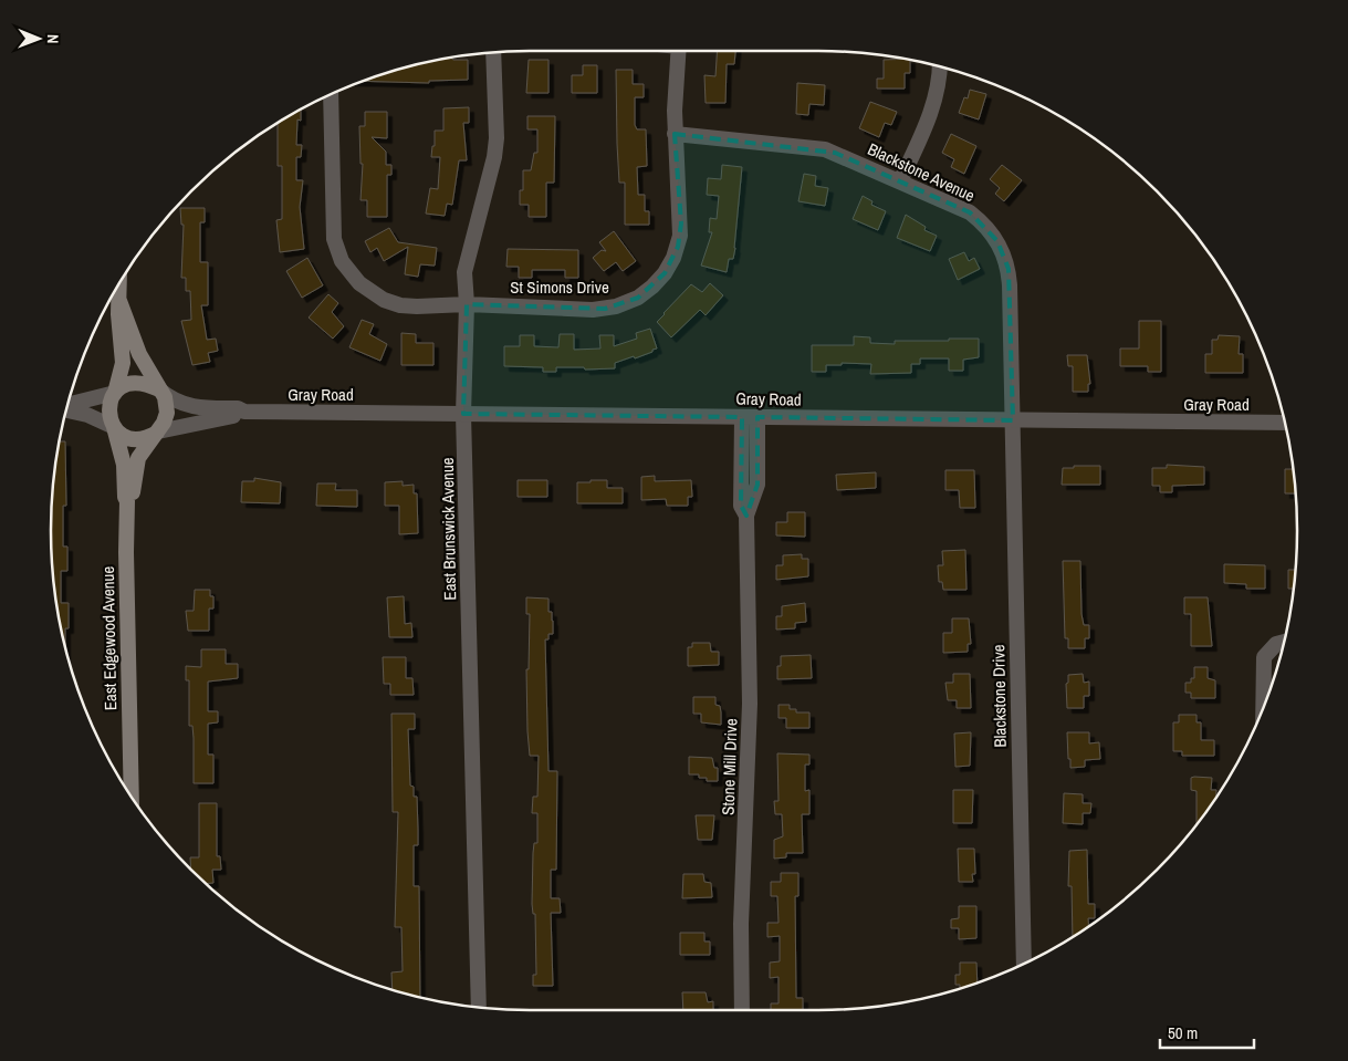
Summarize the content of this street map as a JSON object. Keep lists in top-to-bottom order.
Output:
{
  "streets": {
    "main road": ["East Edgewood Avenue"],
    "street": [
      "Blackstone Avenue",
      "St Simons Drive",
      "Gray Road",
      "East Brunswick Avenue",
      "Blackstone Drive",
      "Stone Mill Drive"
    ]
  },
  "crossings": [
    ["Blackstone Avenue", "St Simons Drive"],
    ["Blackstone Avenue", "Gray Road"],
    ["Blackstone Avenue", "Blackstone Drive"],
    ["St Simons Drive", "East Brunswick Avenue"],
    ["Gray Road", "East Brunswick Avenue"],
    ["Gray Road", "East Edgewood Avenue"],
    ["Gray Road", "Blackstone Drive"],
    ["Gray Road", "Stone Mill Drive"]
  ],
  "scale_bar": "50 m",
  "north": "right"
}
